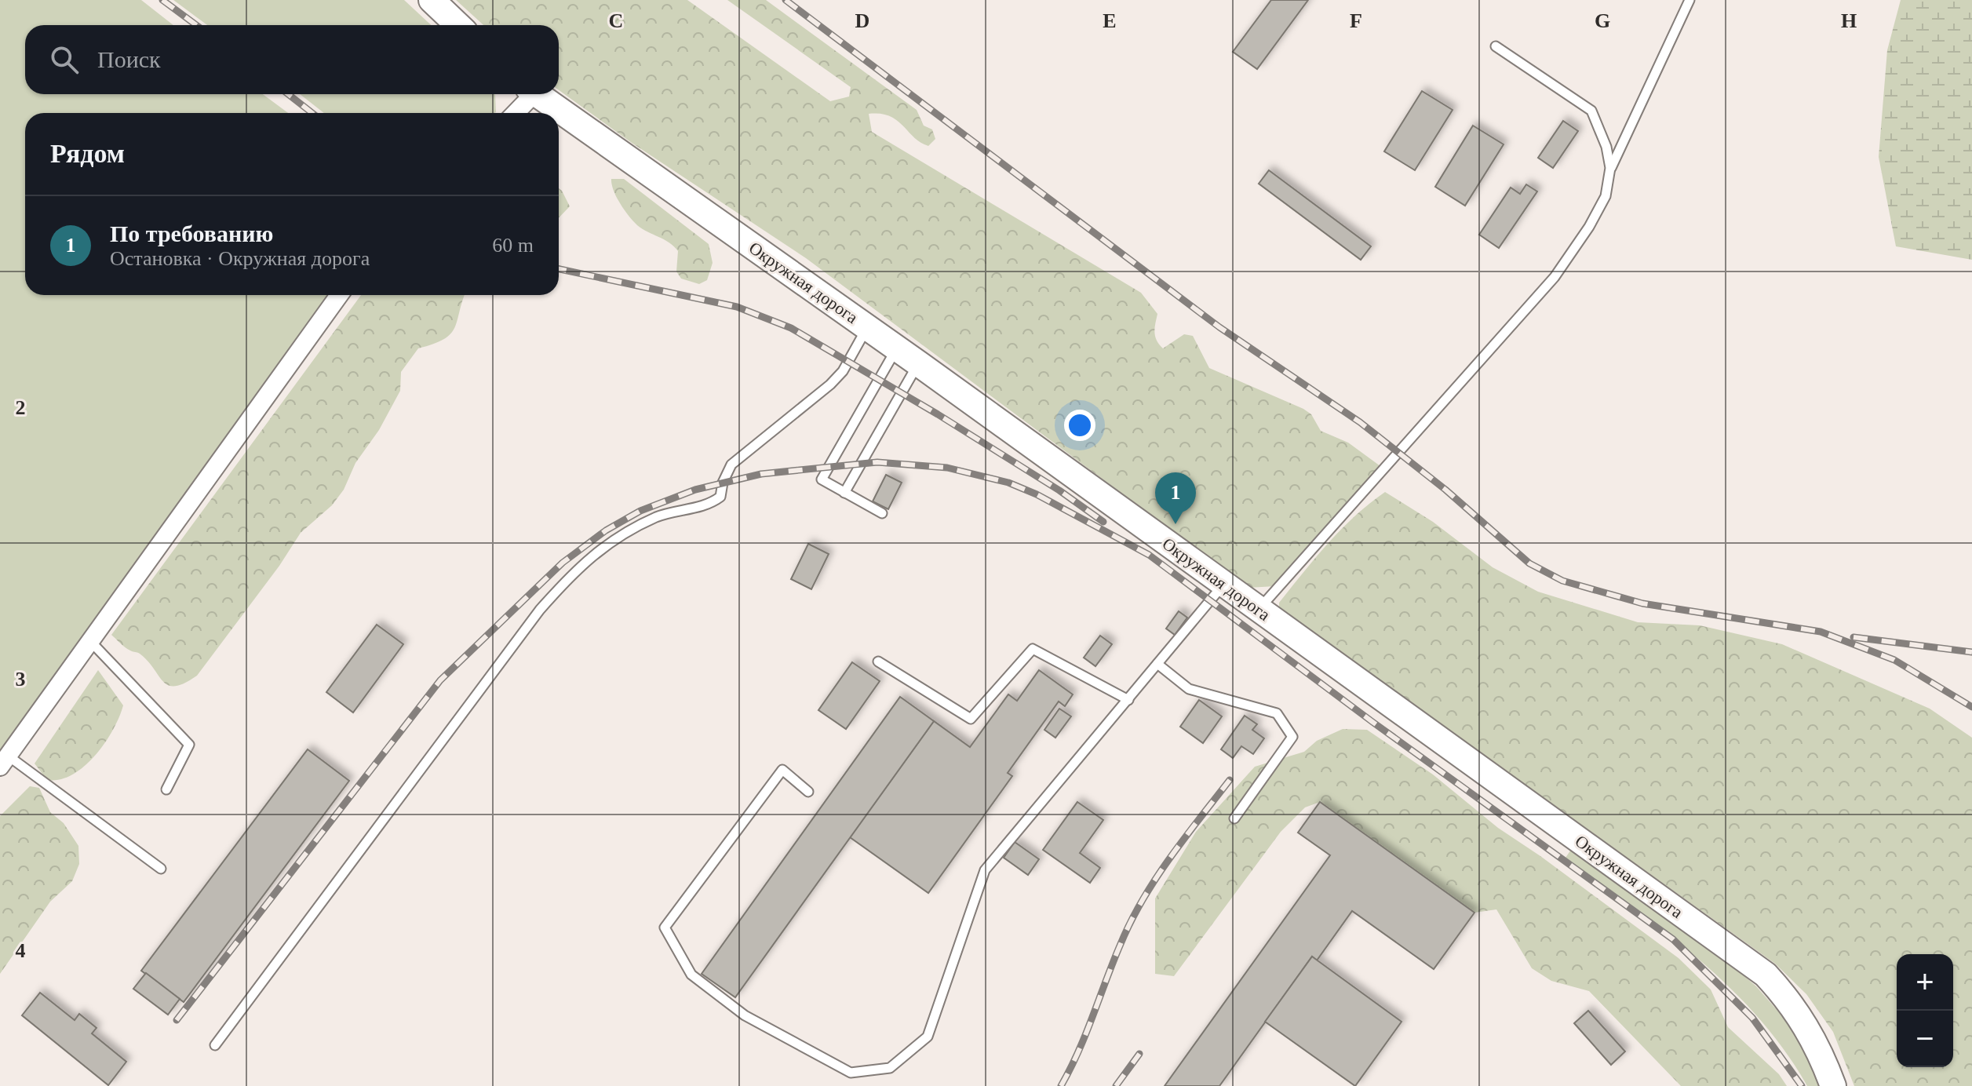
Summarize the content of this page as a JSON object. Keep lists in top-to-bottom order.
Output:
{
  "streets": {
    "main road": ["Окружная дорога"]
  },
  "page": {
    "search": "Поиск",
    "heading": "Рядом",
    "list": [
      {
        "mark": "1",
        "name": "По требованию",
        "note": "Остановка · Окружная дорога",
        "value": "60 m"
      }
    ],
    "pins": "1",
    "map_buttons": ["+", "−"]
  },
  "grid": {
    "columns": [
      "C",
      "D",
      "E",
      "F",
      "G",
      "H"
    ],
    "rows": ["2", "3", "4"]
  }
}
